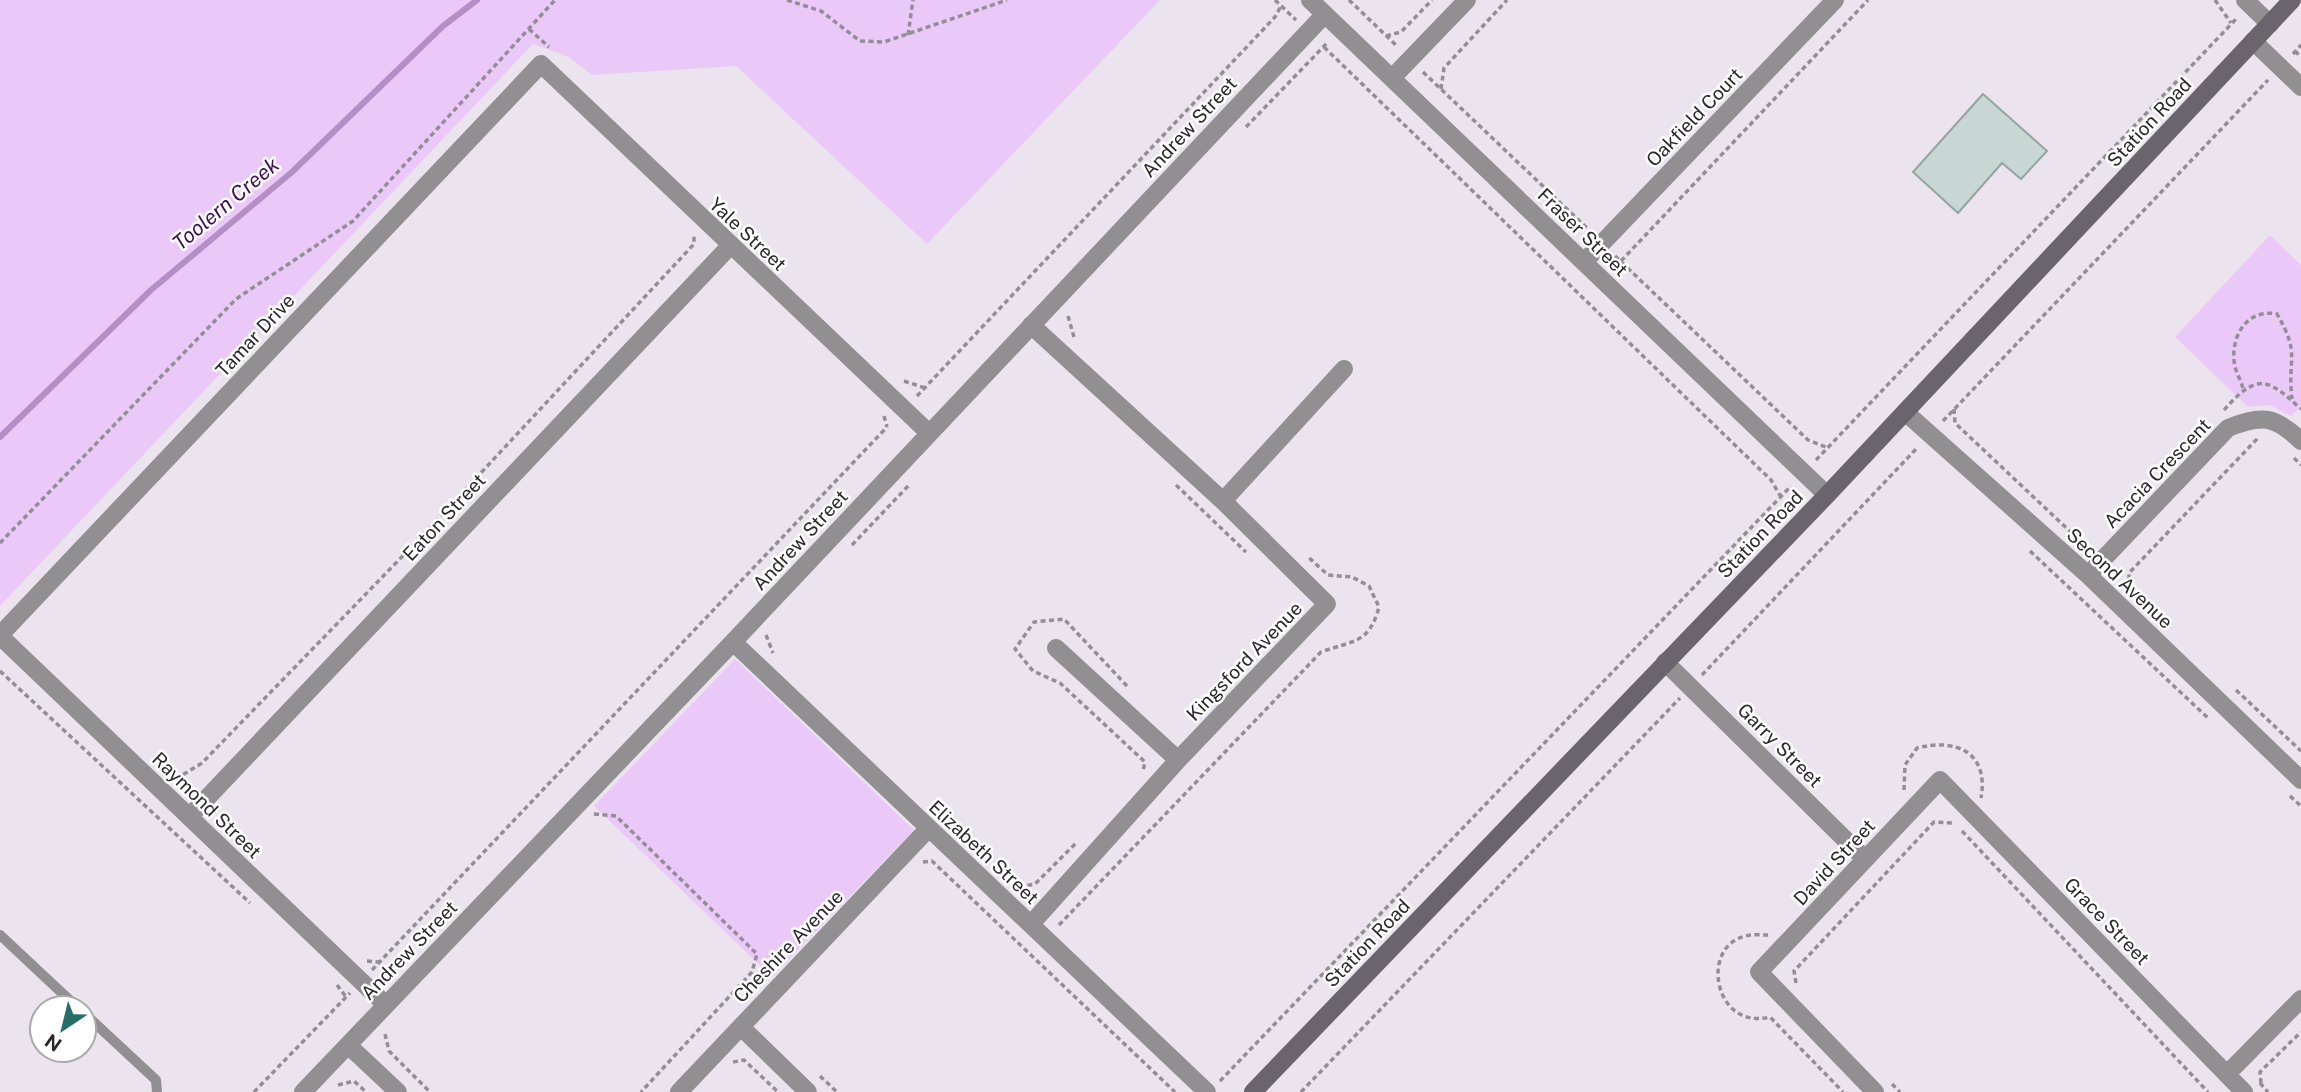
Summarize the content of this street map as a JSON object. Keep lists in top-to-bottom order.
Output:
{
  "streets": {
    "street": [
      "Oakfield Court",
      "Station Road",
      "Andrew Street",
      "Fraser Street",
      "Yale Street",
      "Tamar Drive",
      "Acacia Crescent",
      "Eaton Street",
      "Second Avenue",
      "Kingsford Avenue",
      "Garry Street",
      "Raymond Street",
      "Elizabeth Street",
      "David Street",
      "Grace Street",
      "Cheshire Avenue"
    ]
  },
  "crossings": [
    ["Oakfield Court", "Fraser Street"],
    ["Station Road", "Fraser Street"],
    ["Station Road", "Second Avenue"],
    ["Station Road", "Garry Street"],
    ["Andrew Street", "Fraser Street"],
    ["Andrew Street", "Yale Street"],
    ["Andrew Street", "Kingsford Avenue"],
    ["Andrew Street", "Raymond Street"],
    ["Andrew Street", "Elizabeth Street"],
    ["Yale Street", "Tamar Drive"],
    ["Yale Street", "Eaton Street"],
    ["Tamar Drive", "Raymond Street"],
    ["Acacia Crescent", "Second Avenue"],
    ["Eaton Street", "Raymond Street"],
    ["Kingsford Avenue", "Elizabeth Street"],
    ["Garry Street", "David Street"],
    ["Elizabeth Street", "Cheshire Avenue"],
    ["David Street", "Grace Street"]
  ],
  "water": ["Toolern Creek"],
  "north": "bottom left"
}
